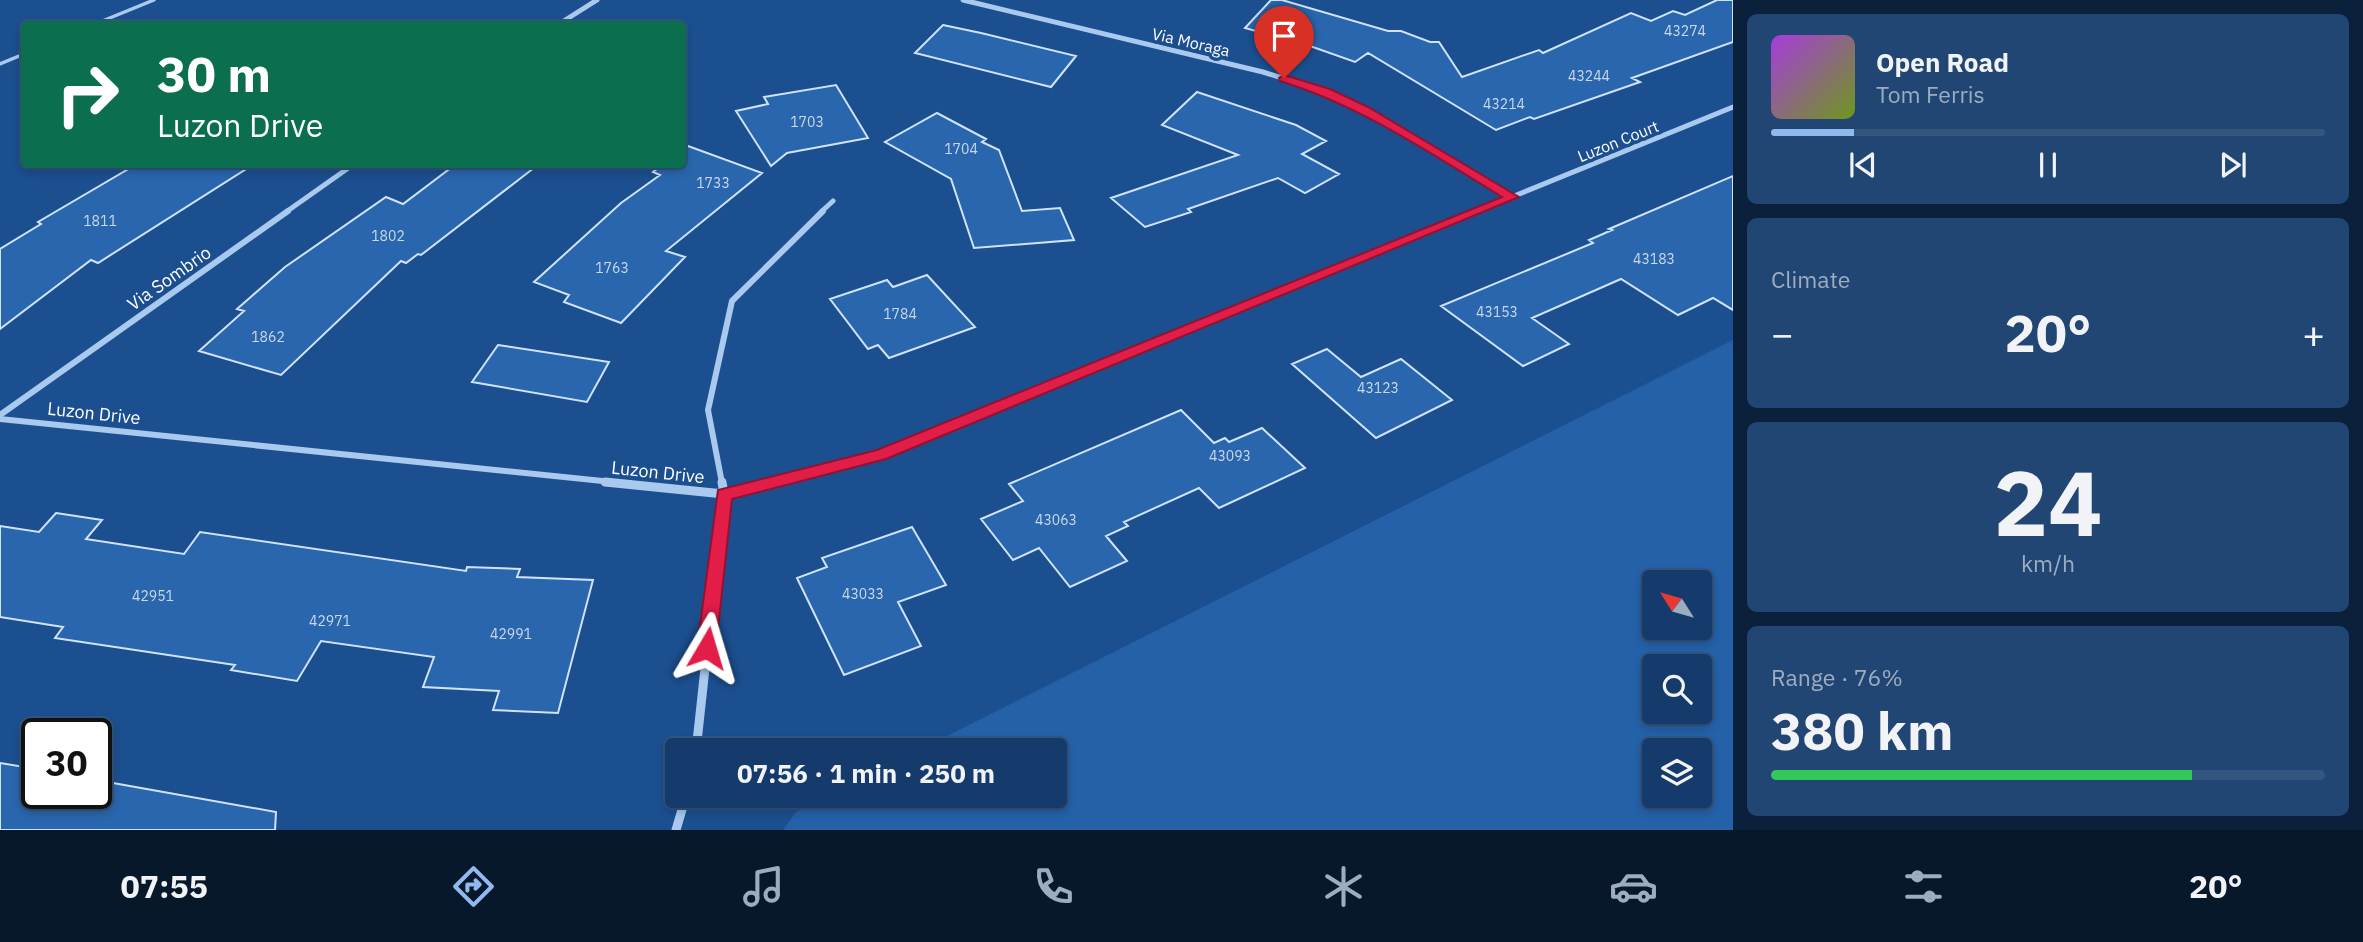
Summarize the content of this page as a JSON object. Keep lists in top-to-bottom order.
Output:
{
  "streets": {
    "street": [
      "Via Moraga",
      "Luzon Court",
      "Via Sombrio",
      "Luzon Drive"
    ]
  },
  "crossings": [
    ["Via Moraga", "Luzon Court"],
    ["Via Moraga", "Luzon Drive"],
    ["Luzon Court", "Luzon Drive"],
    ["Via Sombrio", "Luzon Drive"]
  ],
  "house_numbers": [
    "43274",
    "43244",
    "43214",
    "1703",
    "1704",
    "1733",
    "1811",
    "1802",
    "43183",
    "1763",
    "43153",
    "1784",
    "1862",
    "43123",
    "43093",
    "43063",
    "43033",
    "42951",
    "42971",
    "42991"
  ],
  "north": "top left",
  "page": {
    "turn": ["30 m", "Luzon Drive"],
    "song": ["Open Road", "Tom Ferris"],
    "tile": [
      "Climate",
      ["24", "km/h"],
      ["Range · 76%", "380 km"]
    ],
    "heat": ["−", "20°", "+"],
    "limit": "30",
    "trip": "07:56 · 1 min · 250 m",
    "tabs": ["07:55", "20°"]
  }
}
